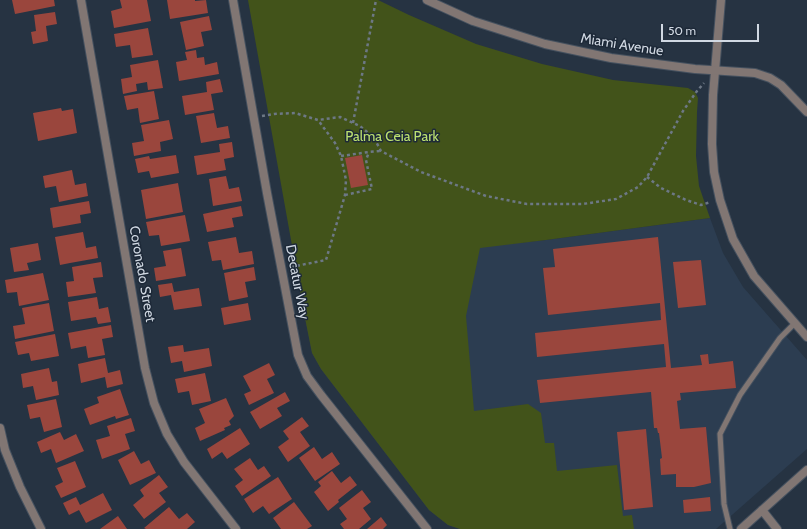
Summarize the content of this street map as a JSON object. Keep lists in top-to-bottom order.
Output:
{
  "streets": {
    "street": ["Miami Avenue", "Coronado Street", "Decatur Way"]
  },
  "parks": ["Palma Ceia Park"],
  "scale_bar": "50 m"
}
